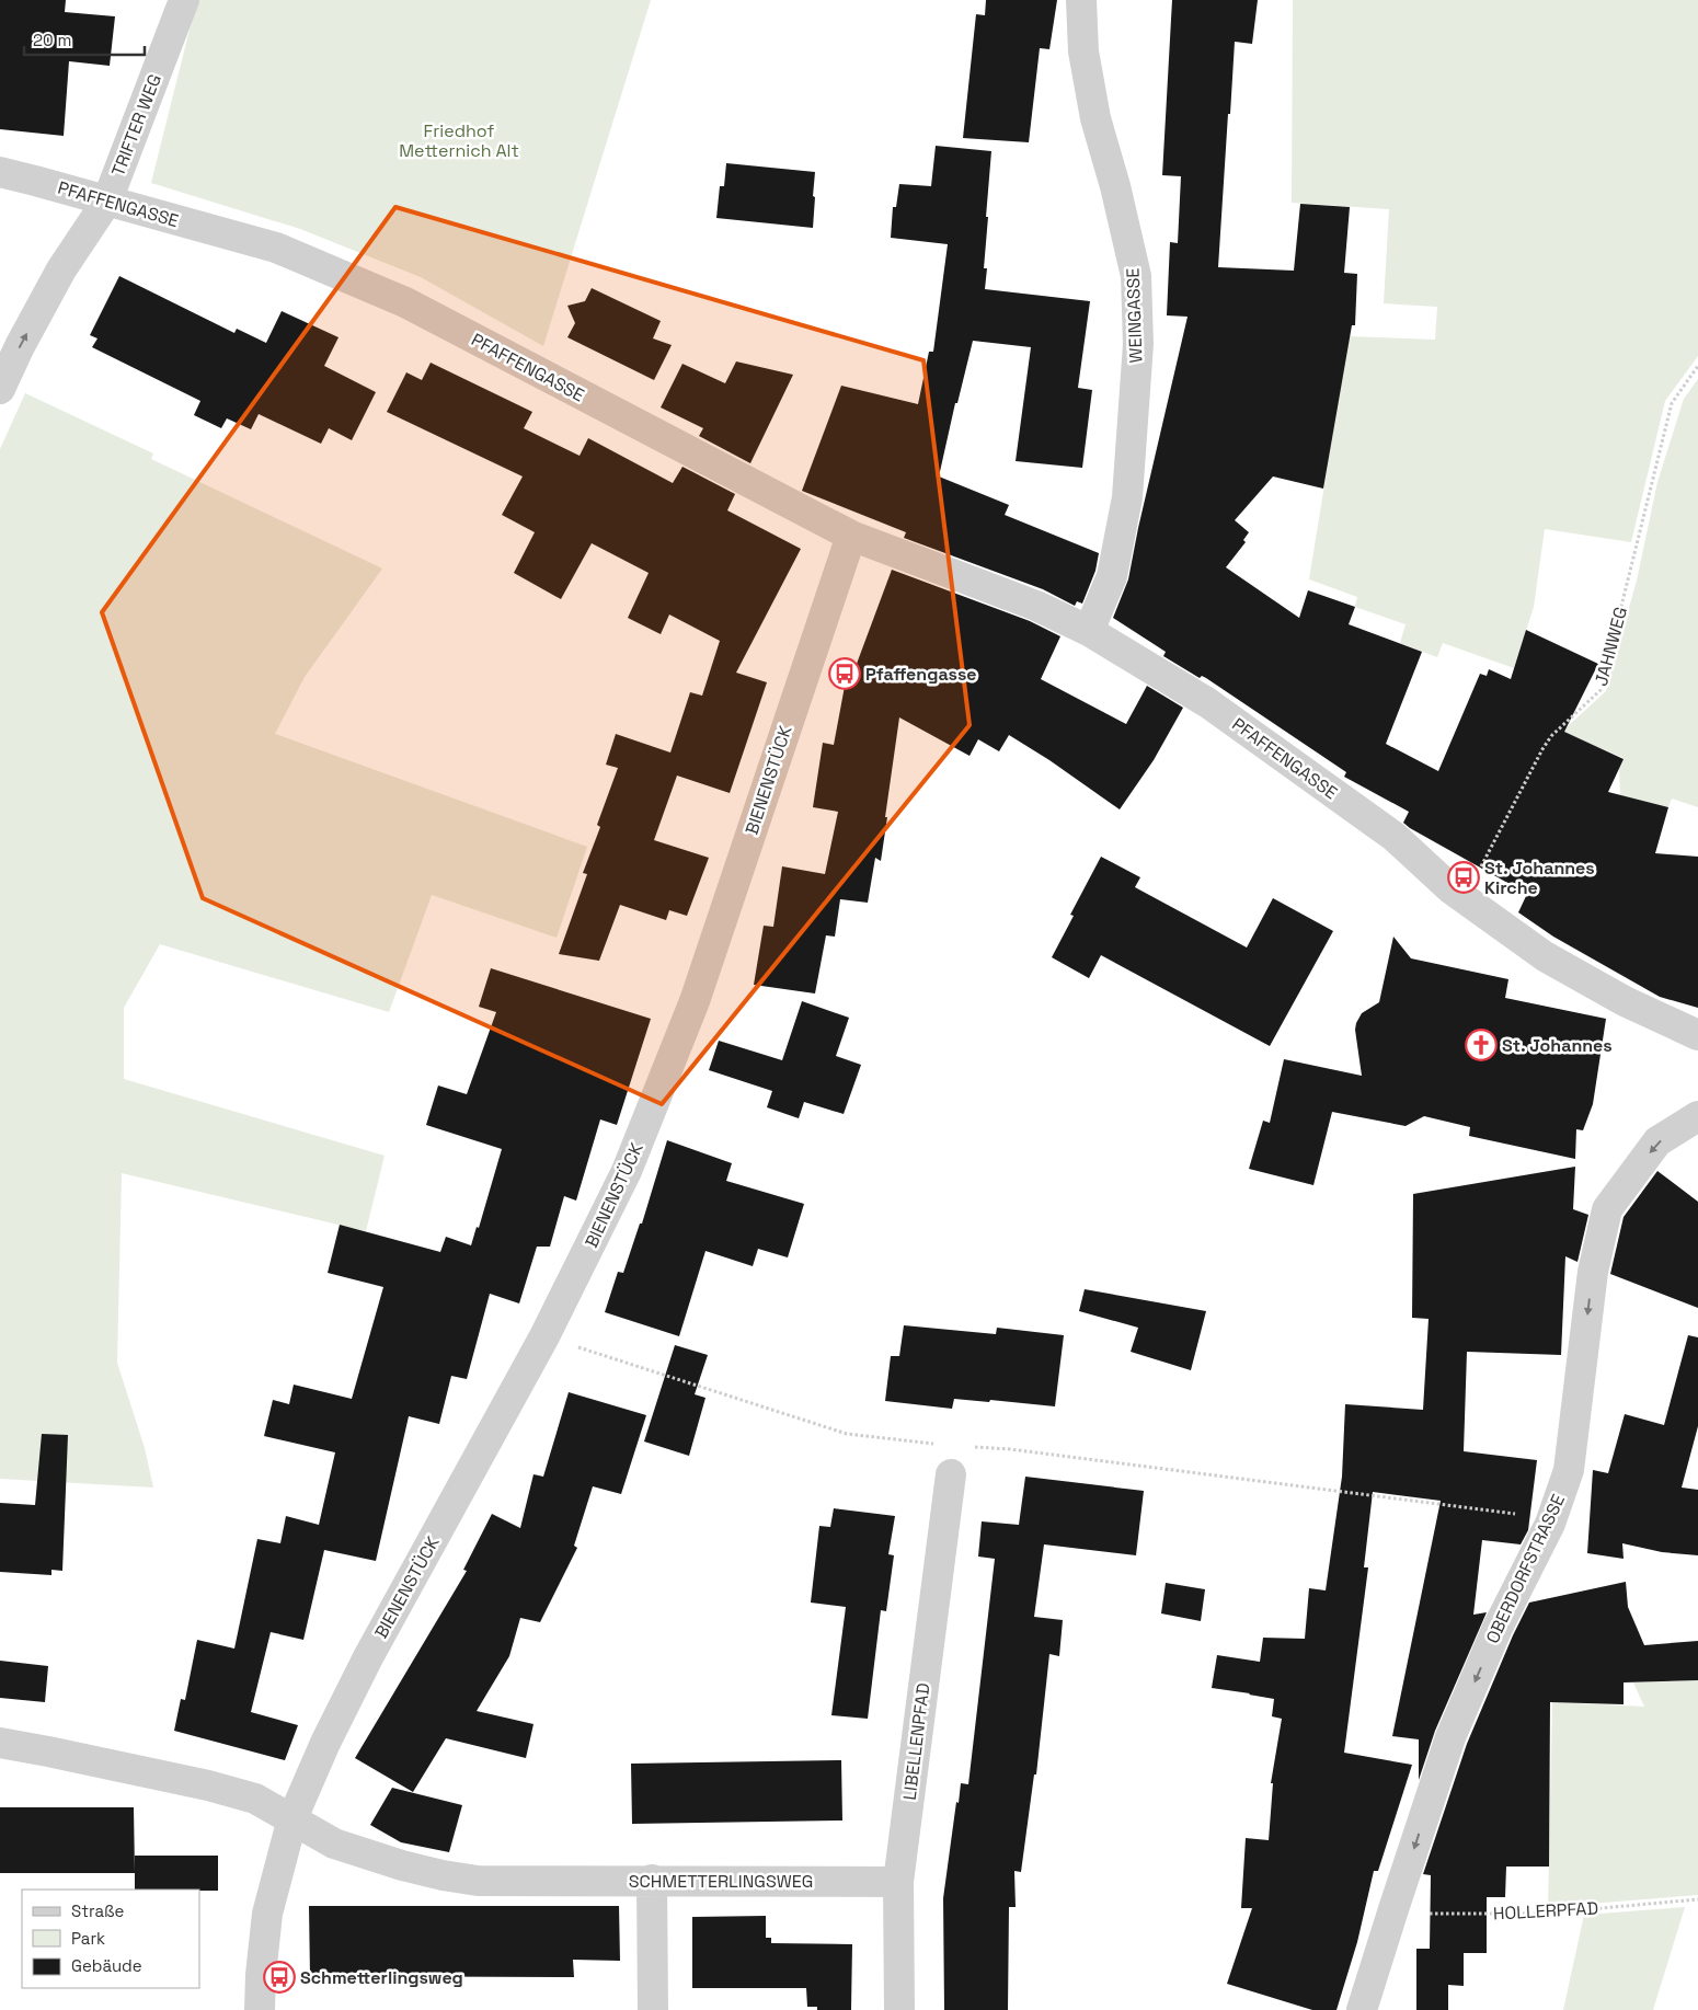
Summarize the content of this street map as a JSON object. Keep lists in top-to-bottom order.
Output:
{
  "streets": {
    "street": [
      "TRIFTER WEG",
      "PFAFFENGASSE",
      "WEINGASSE",
      "BIENENSTÜCK",
      "OBERDORFSTRASSE",
      "LIBELLENPFAD",
      "SCHMETTERLINGSWEG"
    ],
    "path": ["JAHNWEG", "HOLLERPFAD"]
  },
  "crossings": [
    ["TRIFTER WEG", "PFAFFENGASSE"],
    ["PFAFFENGASSE", "WEINGASSE"],
    ["PFAFFENGASSE", "JAHNWEG"],
    ["PFAFFENGASSE", "BIENENSTÜCK"],
    ["BIENENSTÜCK", "SCHMETTERLINGSWEG"],
    ["OBERDORFSTRASSE", "HOLLERPFAD"],
    ["LIBELLENPFAD", "SCHMETTERLINGSWEG"]
  ],
  "one_way": ["TRIFTER WEG", "OBERDORFSTRASSE"],
  "parks": ["Friedhof Metternich Alt"],
  "places": {
    "bus stop": ["Pfaffengasse", "St. Johannes Kirche", "Schmetterlingsweg"],
    "church": ["St. Johannes"]
  },
  "legend": ["Straße", "Park", "Gebäude"],
  "scale_bar": "20 m"
}
